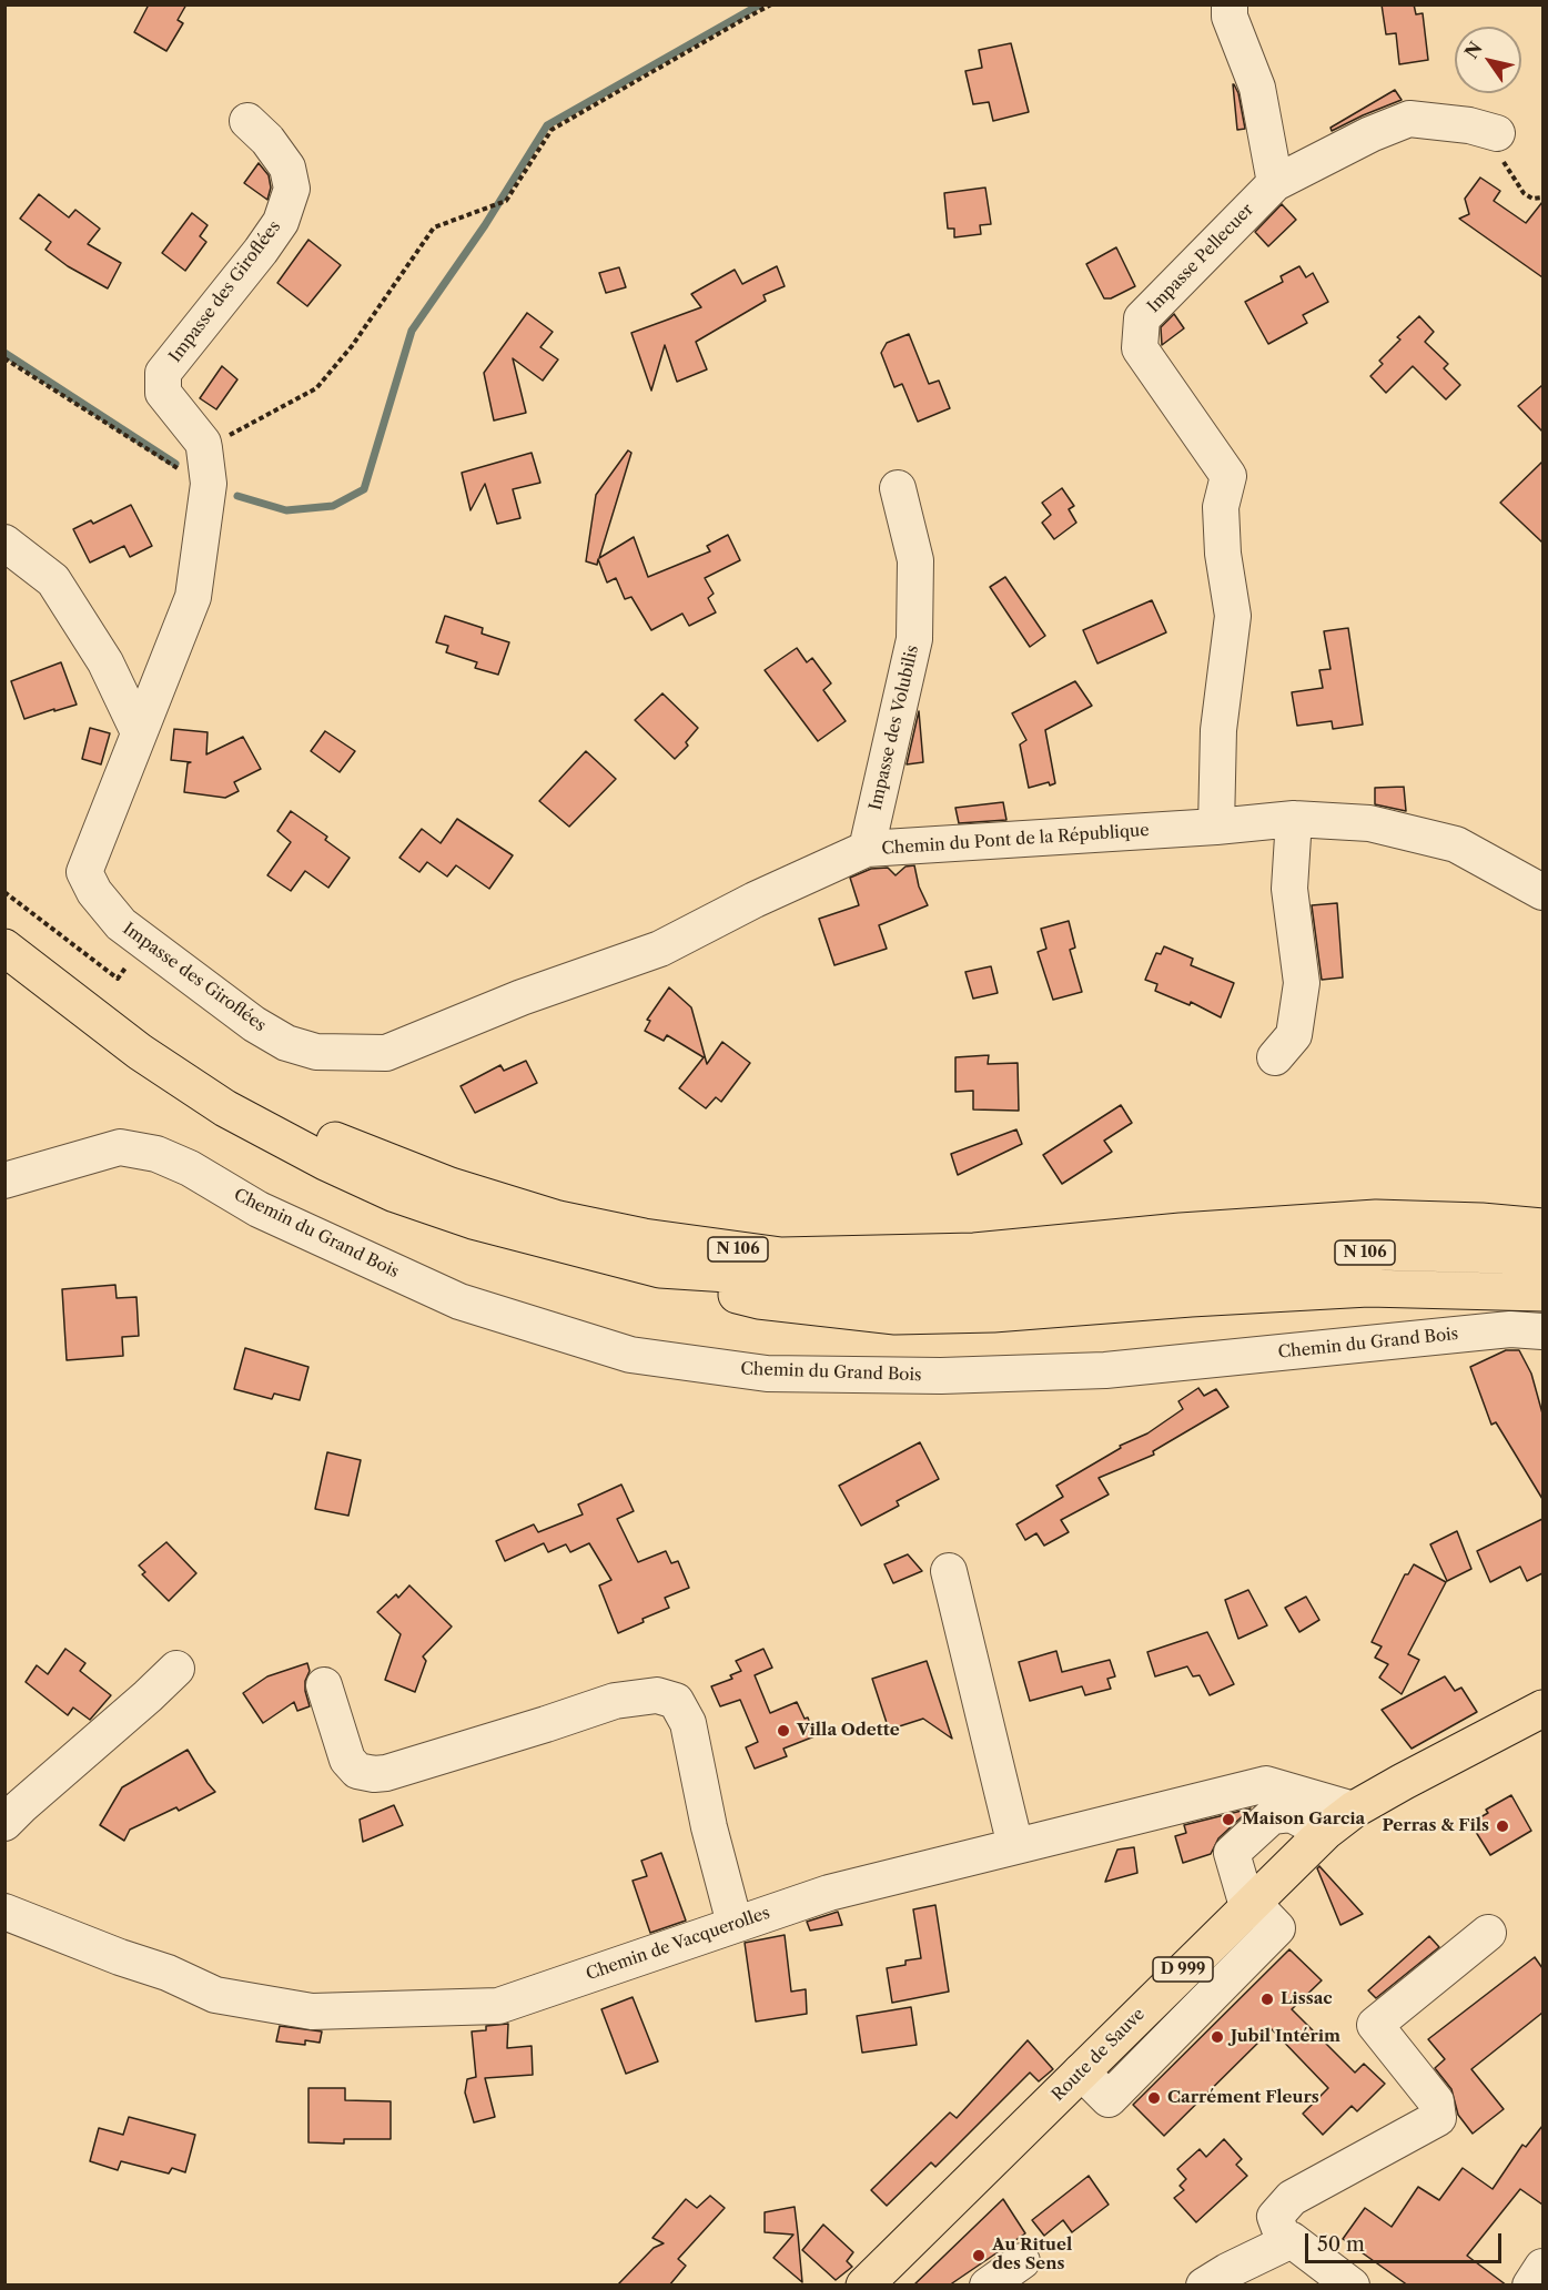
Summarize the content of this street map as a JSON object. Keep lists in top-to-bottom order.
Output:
{
  "streets": {
    "main road": ["N 106", "D 999", "Route de Sauve"],
    "street": [
      "Impasse Pellecuer",
      "Impasse des Giroflées",
      "Impasse des Volubilis",
      "Chemin du Pont de la République",
      "Chemin du Grand Bois",
      "Chemin de Vacquerolles"
    ]
  },
  "crossings": [
    ["Impasse Pellecuer", "Chemin du Pont de la République"],
    ["Impasse des Giroflées", "Chemin du Pont de la République"],
    ["Impasse des Volubilis", "Chemin du Pont de la République"],
    ["Chemin de Vacquerolles", "Route de Sauve"]
  ],
  "places": [
    "Villa Odette",
    "Maison Garcia",
    "Perras & Fils",
    "Lissac",
    "Jubil Intérim",
    "Carrément Fleurs",
    "Au Rituel des Sens"
  ],
  "scale_bar": "50 m",
  "north": "top left"
}
